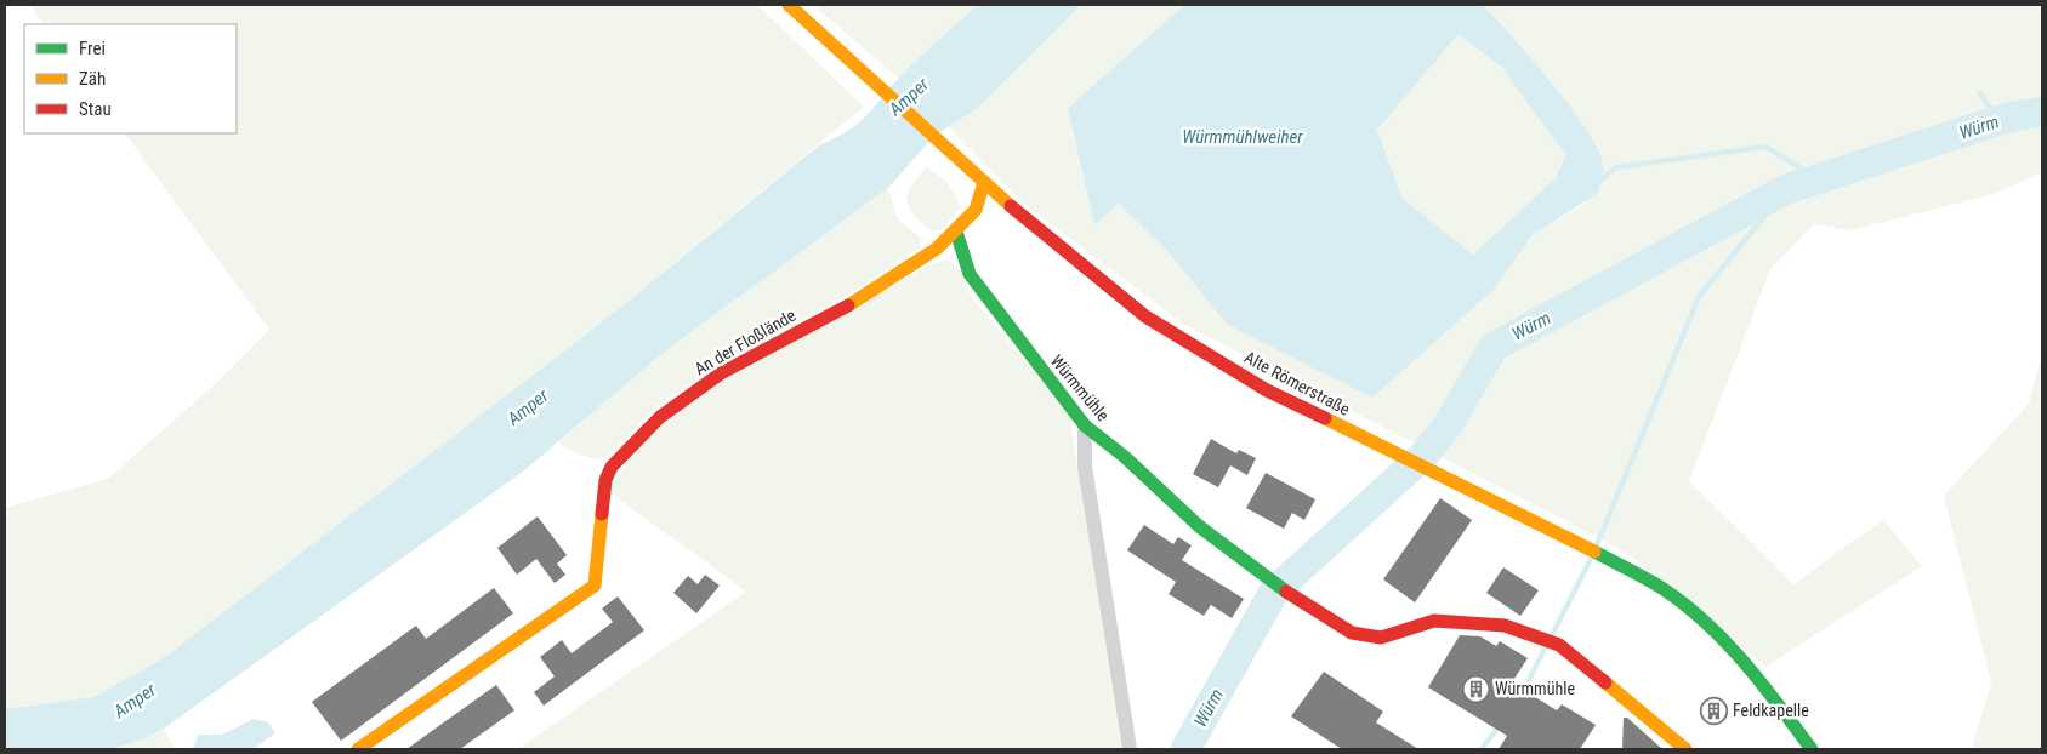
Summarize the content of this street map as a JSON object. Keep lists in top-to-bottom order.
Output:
{
  "streets": {
    "street": ["An der Floßlände", "Alte Römerstraße", "Würmmühle"]
  },
  "crossings": [
    ["An der Floßlände", "Alte Römerstraße"],
    ["An der Floßlände", "Würmmühle"]
  ],
  "water": ["Amper", "Würm", "Würmmühlweiher"],
  "places": {
    "building": ["Würmmühle", "Feldkapelle"]
  },
  "legend": ["Frei", "Zäh", "Stau"]
}
